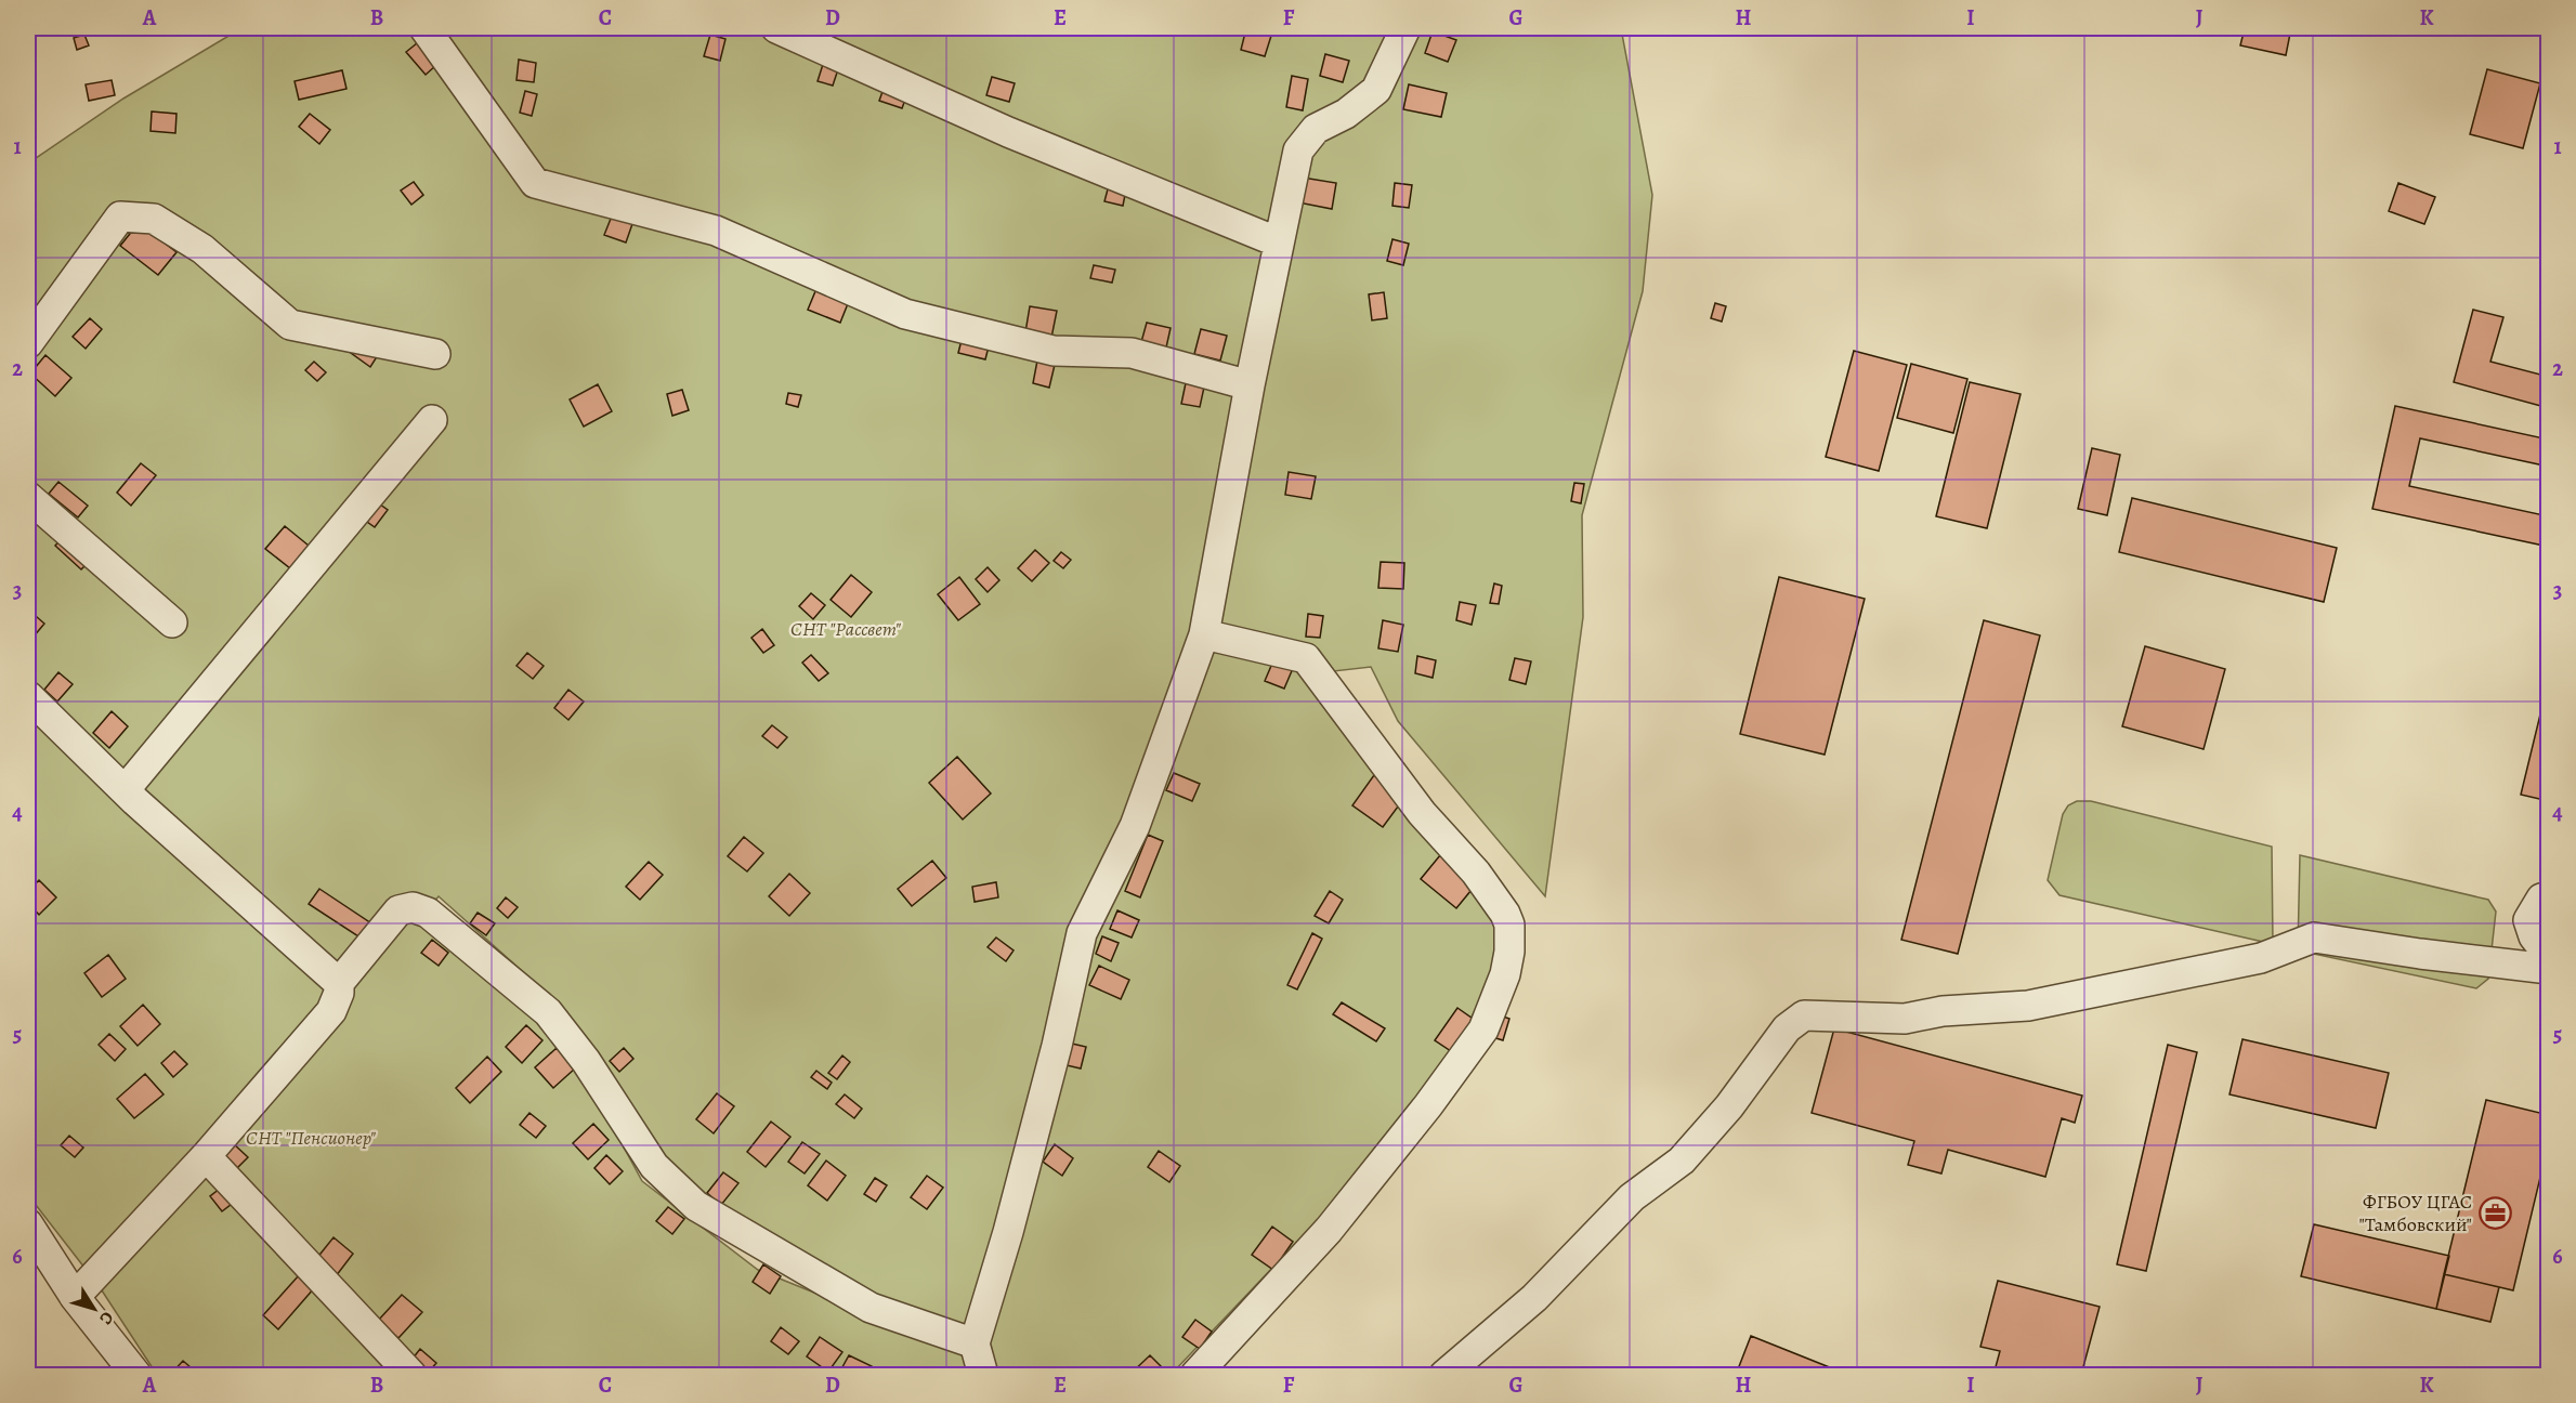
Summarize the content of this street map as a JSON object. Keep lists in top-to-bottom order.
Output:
{
  "parks": ["СНТ \"Рассвет\"", "СНТ \"Пенсионер\""],
  "places": {
    "office": ["ФГБОУ ЦГАС \"Тамбовский\""]
  },
  "north": "bottom right",
  "grid": {
    "columns": [
      "A",
      "B",
      "C",
      "D",
      "E",
      "F",
      "G",
      "H",
      "I",
      "J",
      "K"
    ],
    "rows": [
      "1",
      "2",
      "3",
      "4",
      "5",
      "6"
    ]
  }
}
